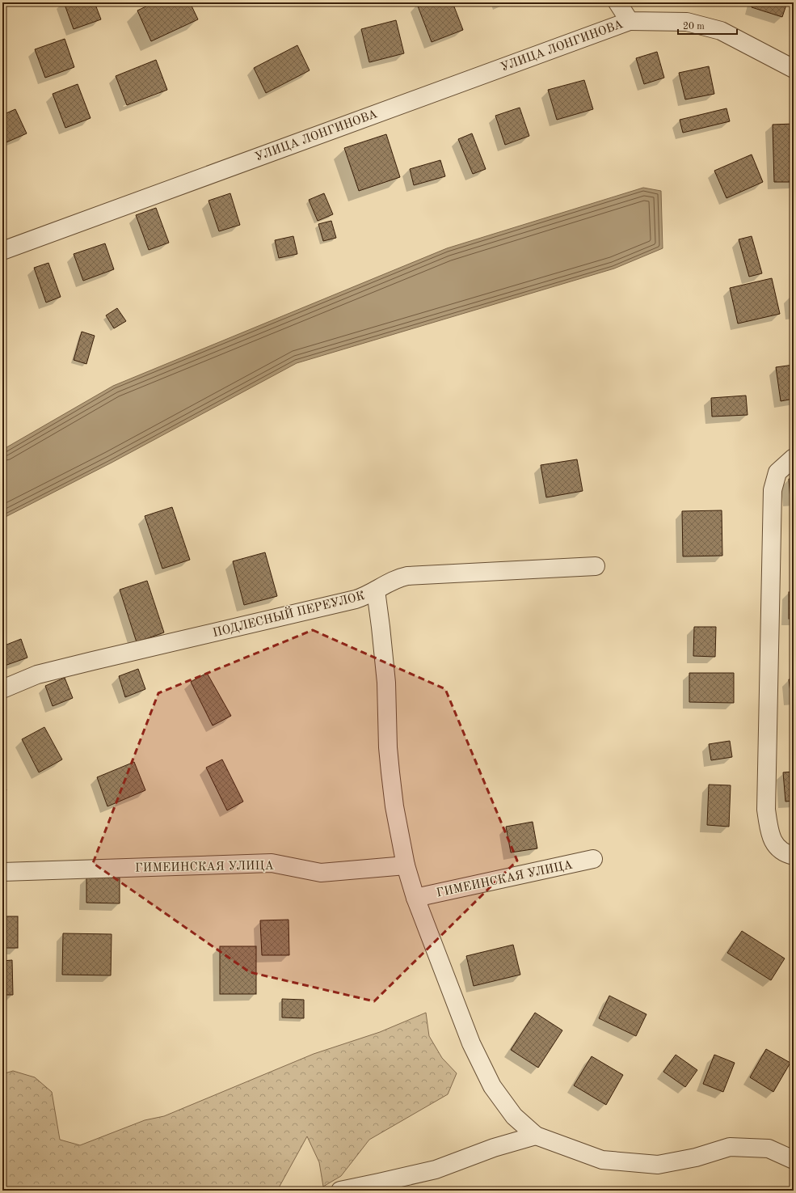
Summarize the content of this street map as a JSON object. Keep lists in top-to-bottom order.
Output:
{
  "streets": {
    "street": ["УЛИЦА ЛОНГИНОВА", "ПОДЛЕСНЫЙ ПЕРЕУЛОК", "ГИМЕИНСКАЯ УЛИЦА"]
  },
  "scale_bar": "20 m"
}
